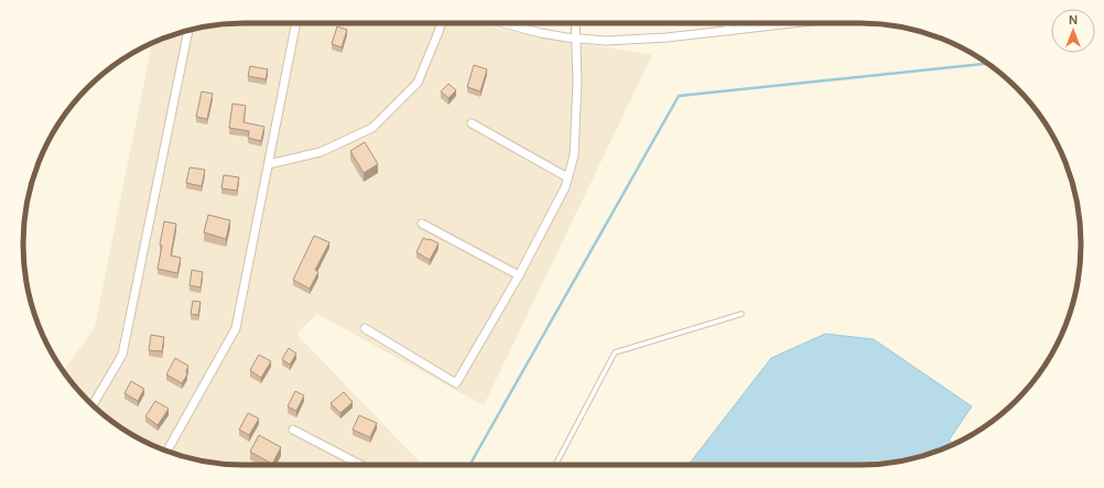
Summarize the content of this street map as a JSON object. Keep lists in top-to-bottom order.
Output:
{
  "north": "top"
}
